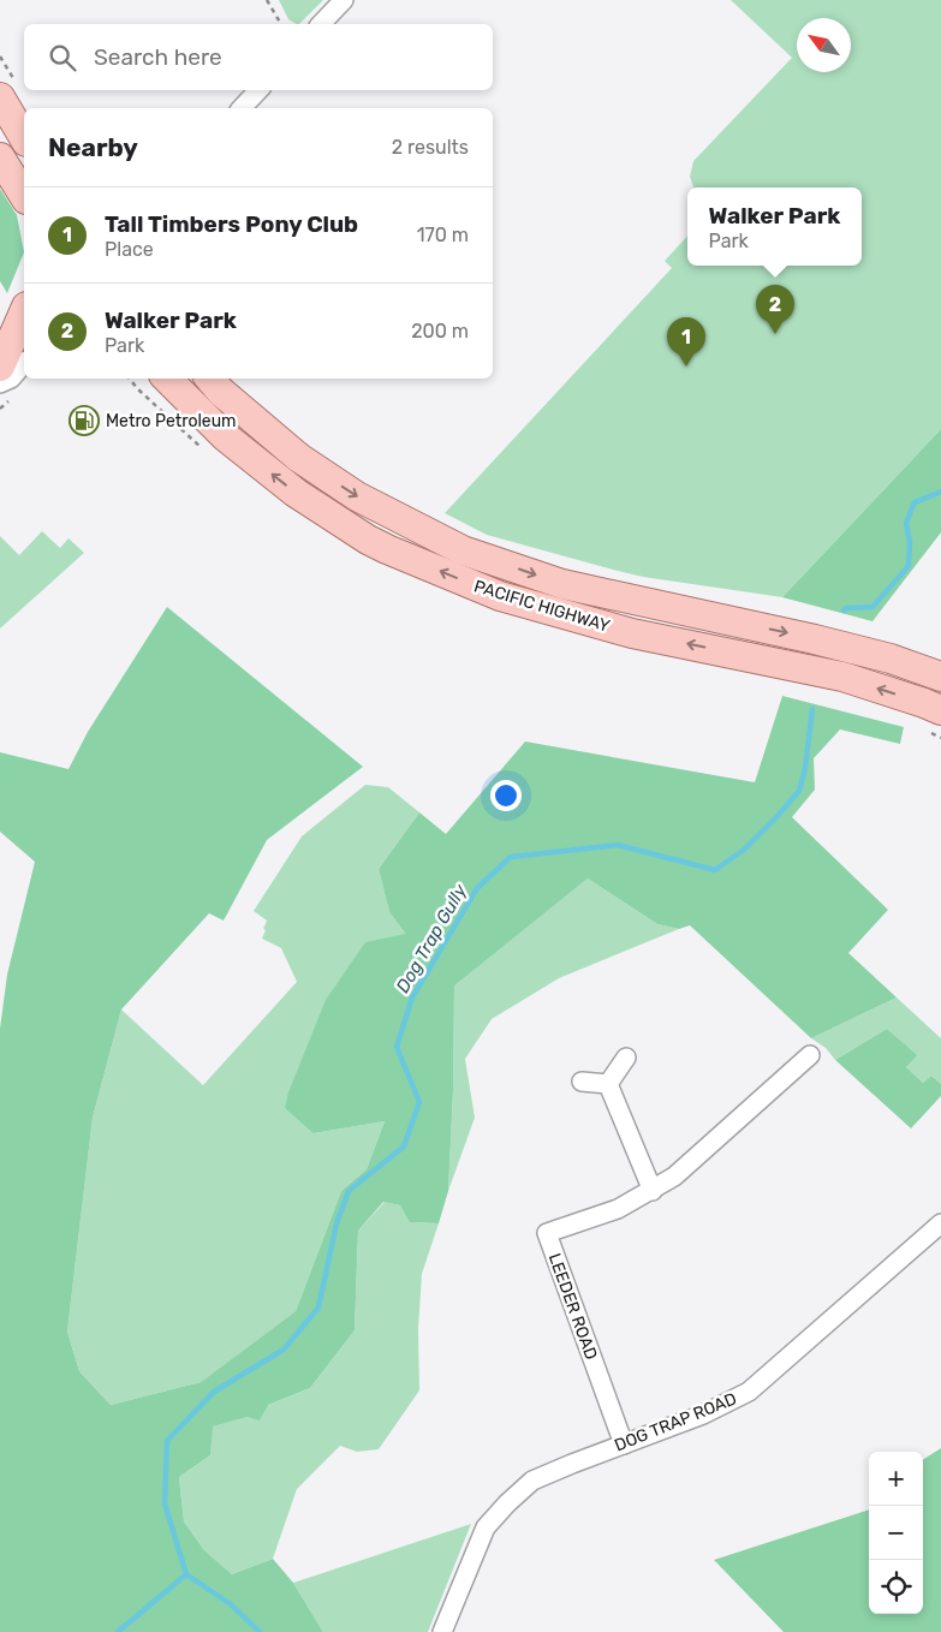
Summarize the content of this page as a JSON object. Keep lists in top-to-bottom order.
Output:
{
  "streets": {
    "main road": ["PACIFIC HIGHWAY"],
    "street": ["LEEDER ROAD", "DOG TRAP ROAD"]
  },
  "crossings": [
    ["LEEDER ROAD", "DOG TRAP ROAD"]
  ],
  "water": ["Dog Trap Gully"],
  "places": {
    "fuel station": ["Metro Petroleum"]
  },
  "north": "top left",
  "page": {
    "search": "Search here",
    "heading": ["Nearby", "2 results"],
    "list": [
      {
        "mark": "1",
        "name": "Tall Timbers Pony Club",
        "note": "Place",
        "value": "170 m"
      },
      {
        "mark": "2",
        "name": "Walker Park",
        "note": "Park",
        "value": "200 m"
      }
    ],
    "popup": ["Walker Park", "Park"],
    "pins": ["2", "1"],
    "map_buttons": ["+", "−"]
  }
}
